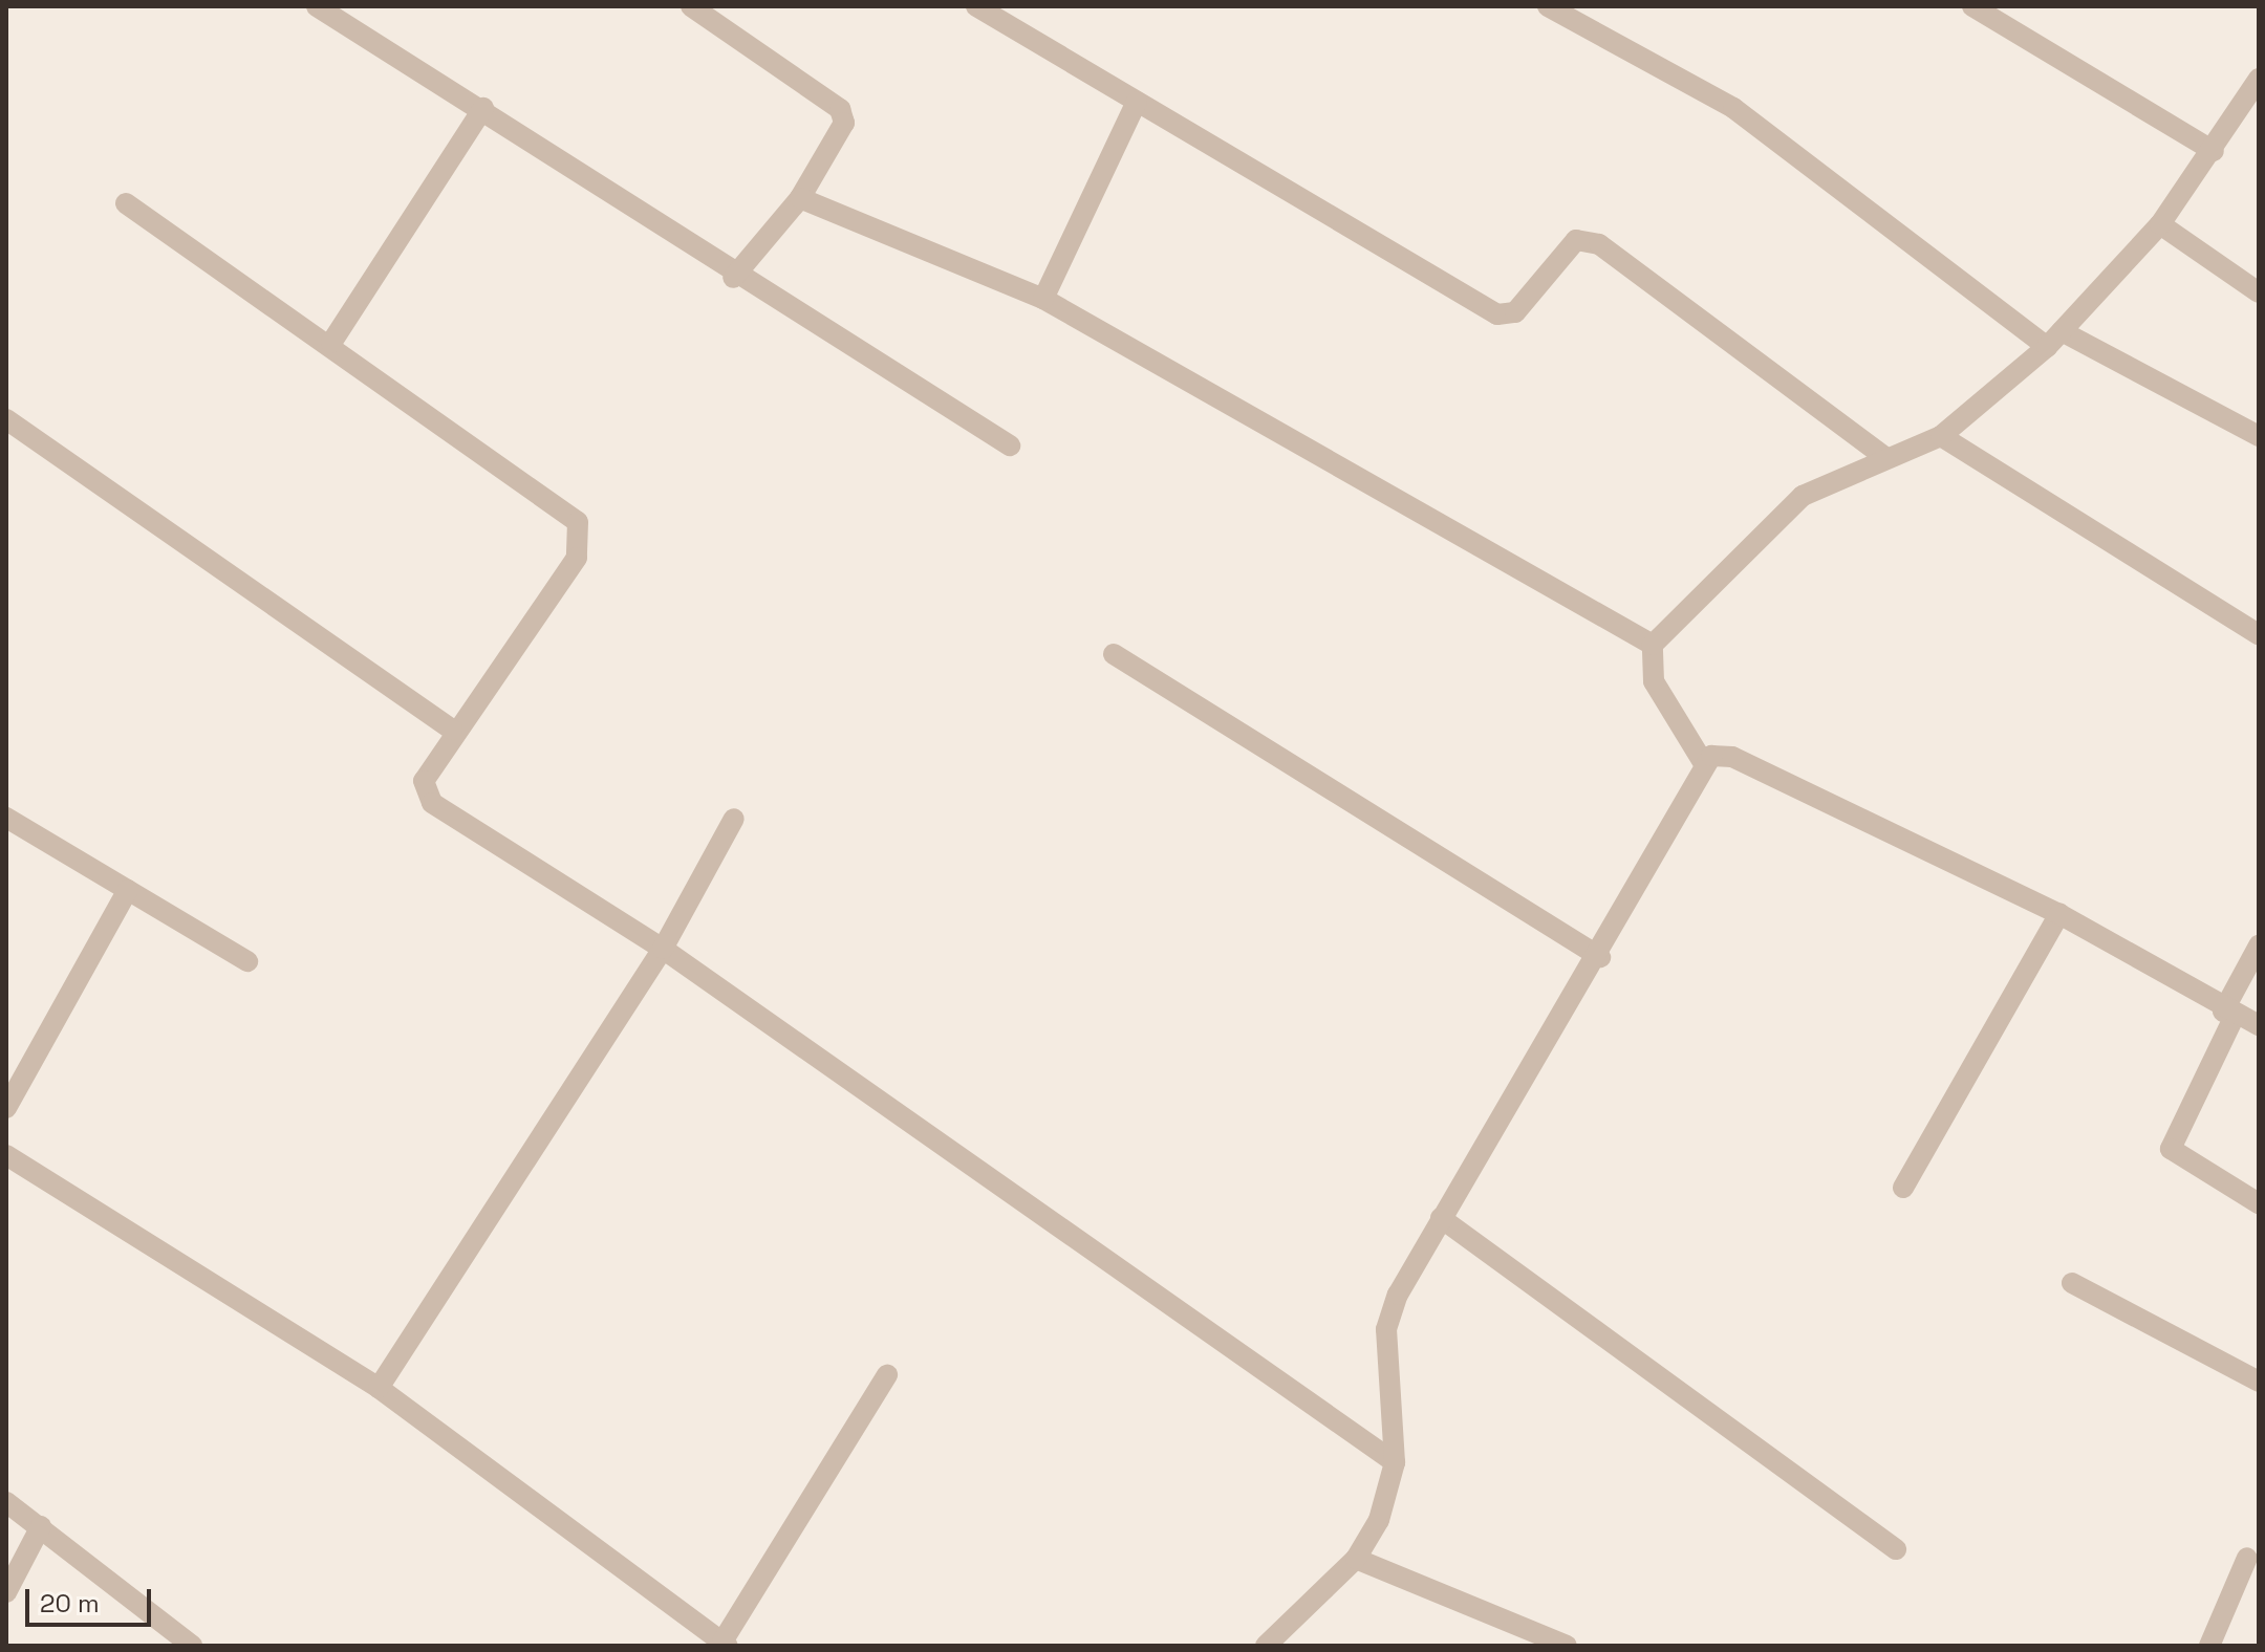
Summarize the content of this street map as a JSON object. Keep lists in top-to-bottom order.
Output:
{
  "scale_bar": "20 m"
}
